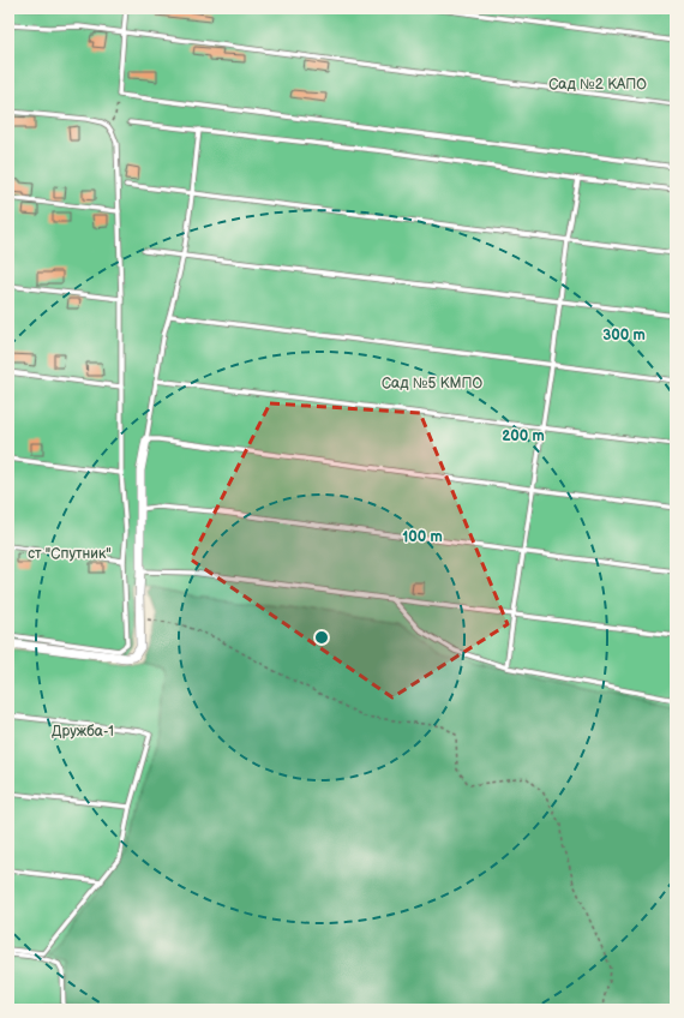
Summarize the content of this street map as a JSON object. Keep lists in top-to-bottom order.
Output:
{
  "parks": [
    "Сад №2 КАПО",
    "Сад №5 КМПО",
    "ст \"Спутник\"",
    "Дружба-1"
  ],
  "rings": ["300 m", "200 m", "100 m"]
}
